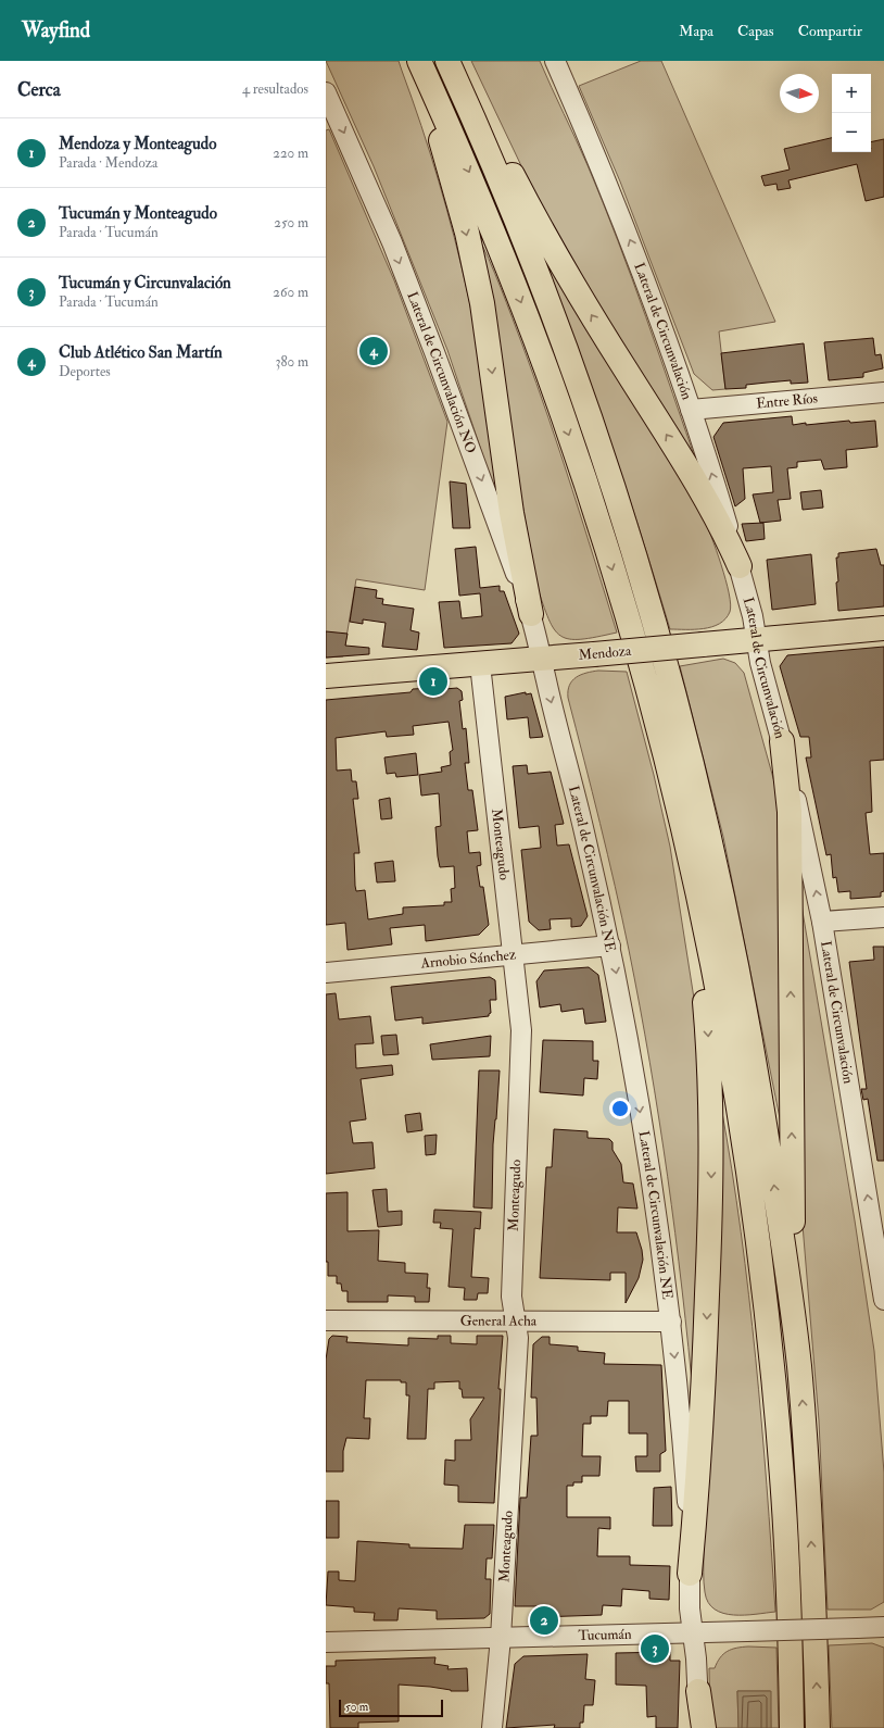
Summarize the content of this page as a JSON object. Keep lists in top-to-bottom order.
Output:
{
  "streets": {
    "main road": ["Mendoza"],
    "street": [
      "Lateral de Circunvalación",
      "Lateral de Circunvalación NO",
      "Entre Ríos",
      "Monteagudo",
      "Lateral de Circunvalación NE",
      "Arnobio Sánchez",
      "General Acha",
      "Tucumán"
    ]
  },
  "crossings": [
    ["Lateral de Circunvalación", "Entre Ríos"],
    ["Lateral de Circunvalación", "Mendoza"],
    ["Lateral de Circunvalación NO", "Mendoza"],
    ["Lateral de Circunvalación NO", "Lateral de Circunvalación NE"],
    ["Mendoza", "Monteagudo"],
    ["Mendoza", "Lateral de Circunvalación NE"],
    ["Monteagudo", "Arnobio Sánchez"],
    ["Monteagudo", "General Acha"],
    ["Monteagudo", "Tucumán"],
    ["Lateral de Circunvalación NE", "Arnobio Sánchez"],
    ["Lateral de Circunvalación NE", "General Acha"],
    ["Lateral de Circunvalación NE", "Tucumán"]
  ],
  "one_way": ["Lateral de Circunvalación", "Lateral de Circunvalación NO", "Lateral de Circunvalación NE"],
  "scale_bar": "50 m",
  "north": "right",
  "page": {
    "header": "Wayfind",
    "nav": ["Mapa", "Capas", "Compartir"],
    "heading": ["Cerca", "4 resultados"],
    "map_buttons": ["+", "−"],
    "list": [
      {
        "mark": "1",
        "name": "Mendoza y Monteagudo",
        "note": "Parada · Mendoza",
        "value": "220 m"
      },
      {
        "mark": "2",
        "name": "Tucumán y Monteagudo",
        "note": "Parada · Tucumán",
        "value": "250 m"
      },
      {
        "mark": "3",
        "name": "Tucumán y Circunvalación",
        "note": "Parada · Tucumán",
        "value": "260 m"
      },
      {
        "mark": "4",
        "name": "Club Atlético San Martín",
        "note": "Deportes",
        "value": "380 m"
      }
    ],
    "pins": [
      "4",
      "1",
      "2",
      "3"
    ],
    "scale": "50 m"
  }
}
